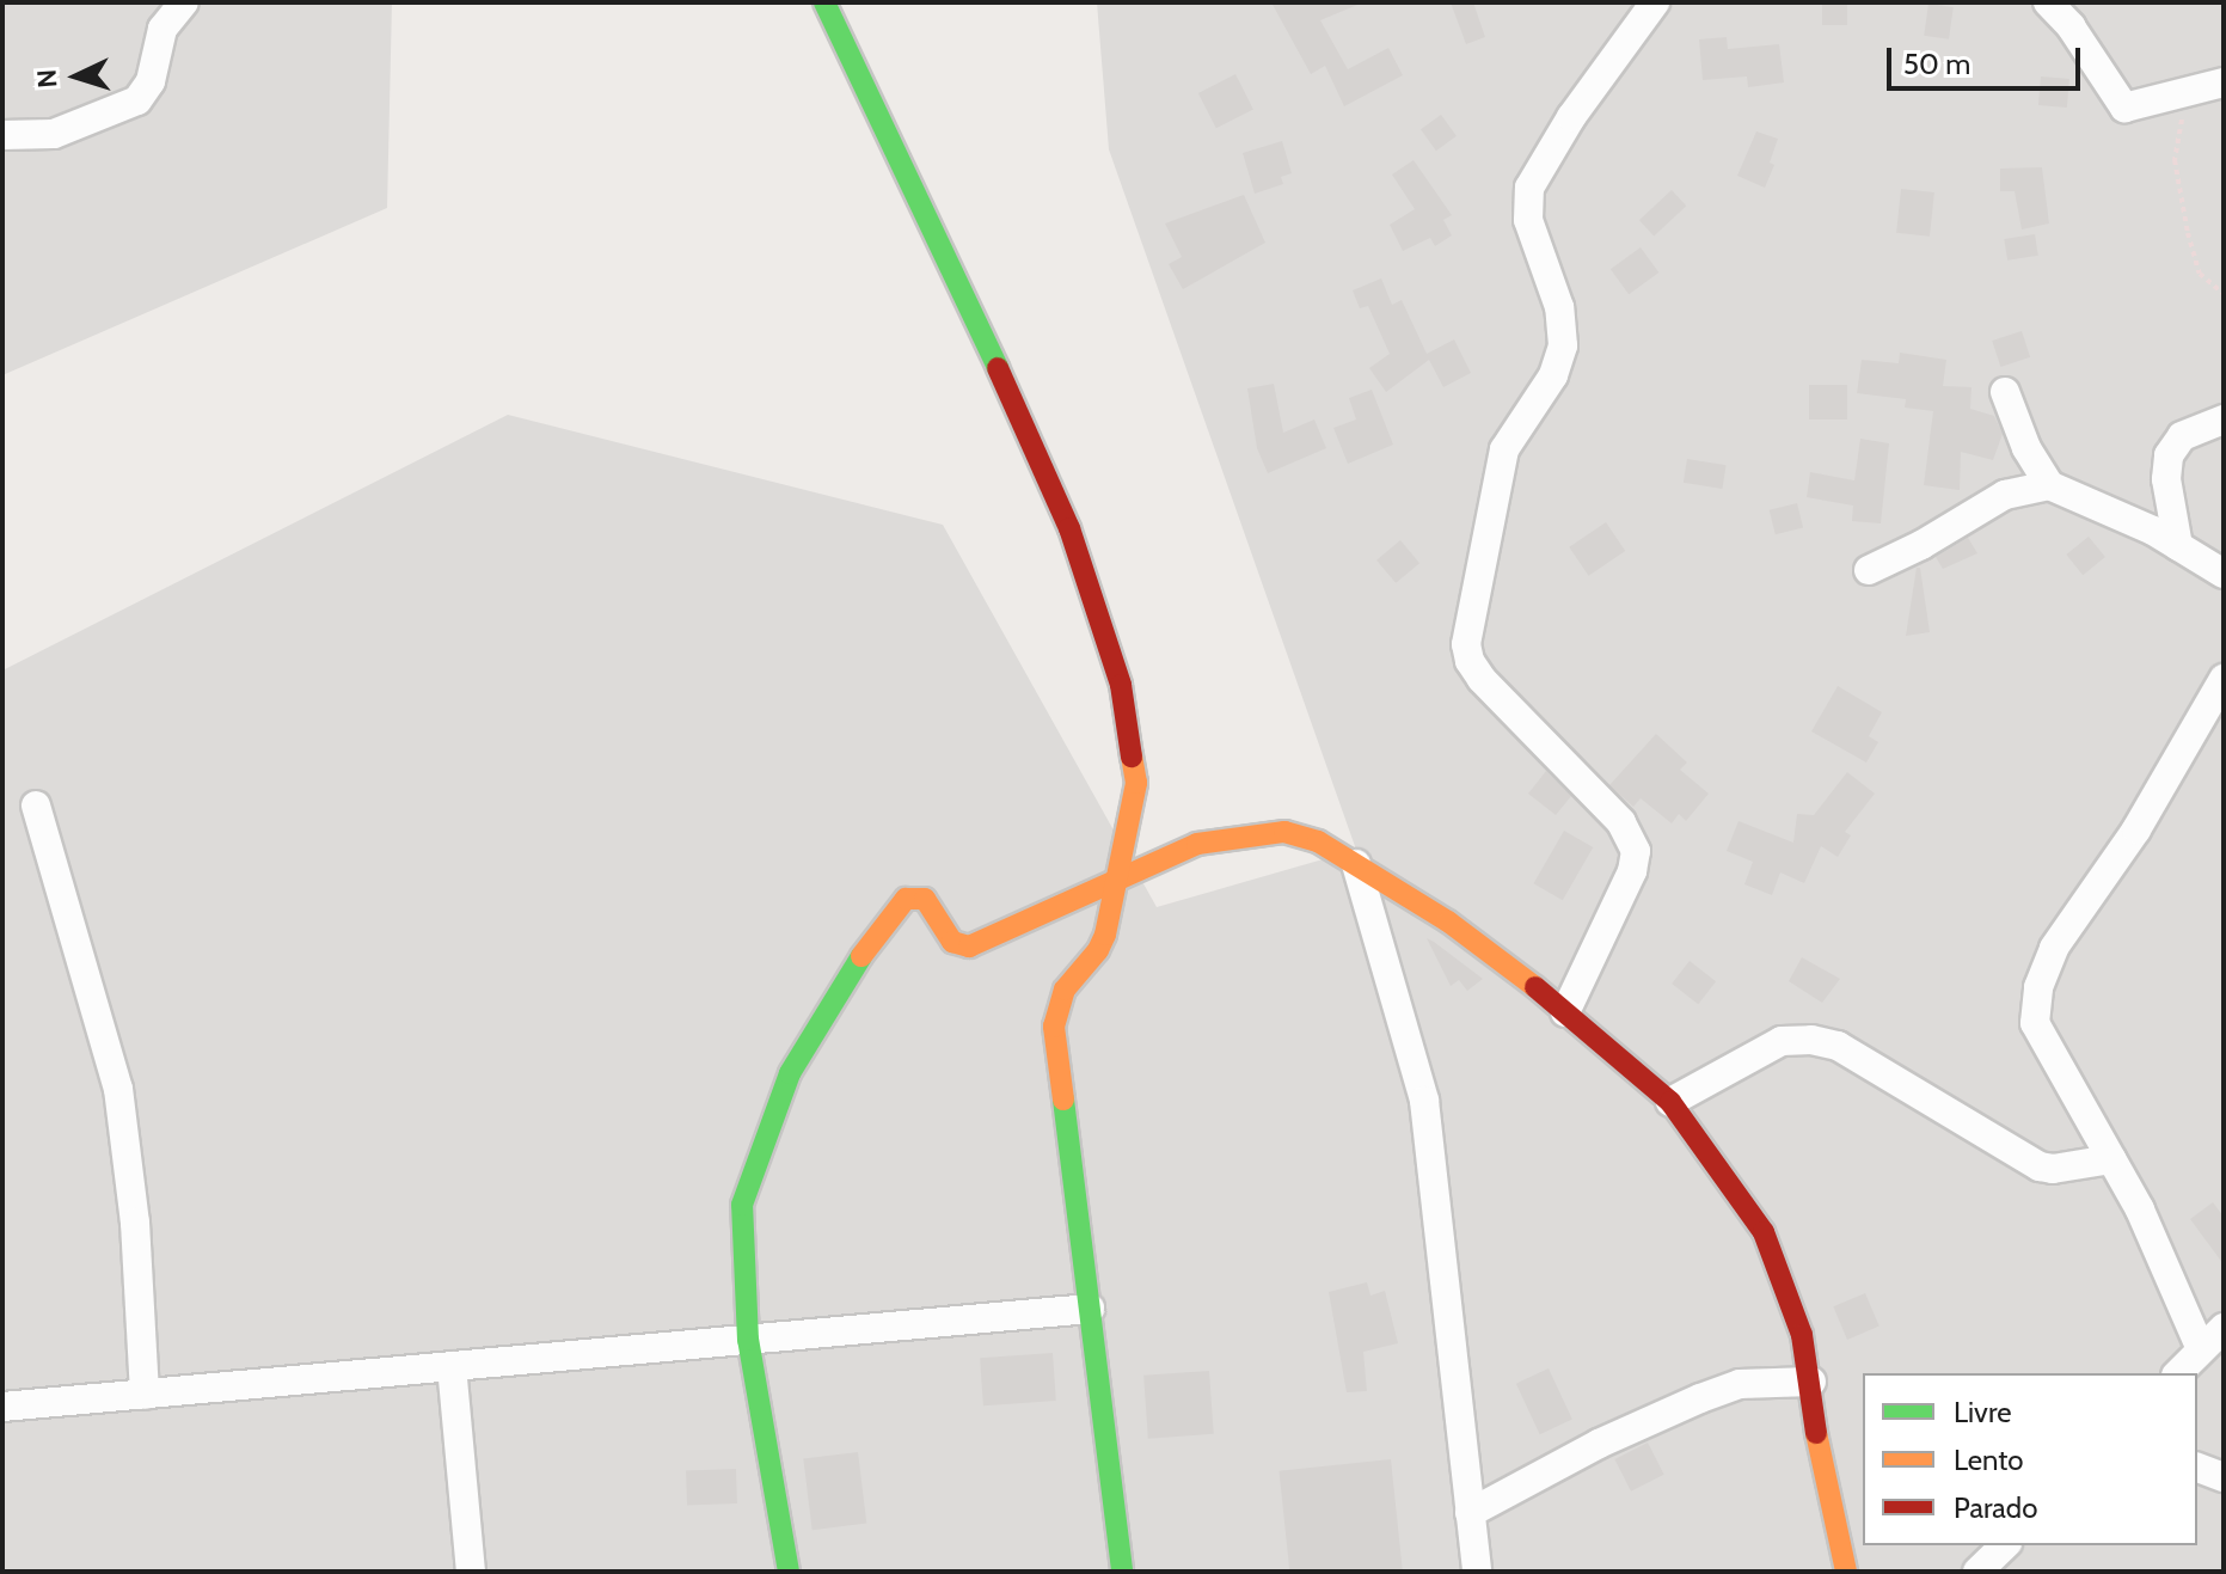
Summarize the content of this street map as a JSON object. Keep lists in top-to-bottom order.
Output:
{
  "legend": ["Livre", "Lento", "Parado"],
  "scale_bar": "50 m",
  "north": "left"
}
